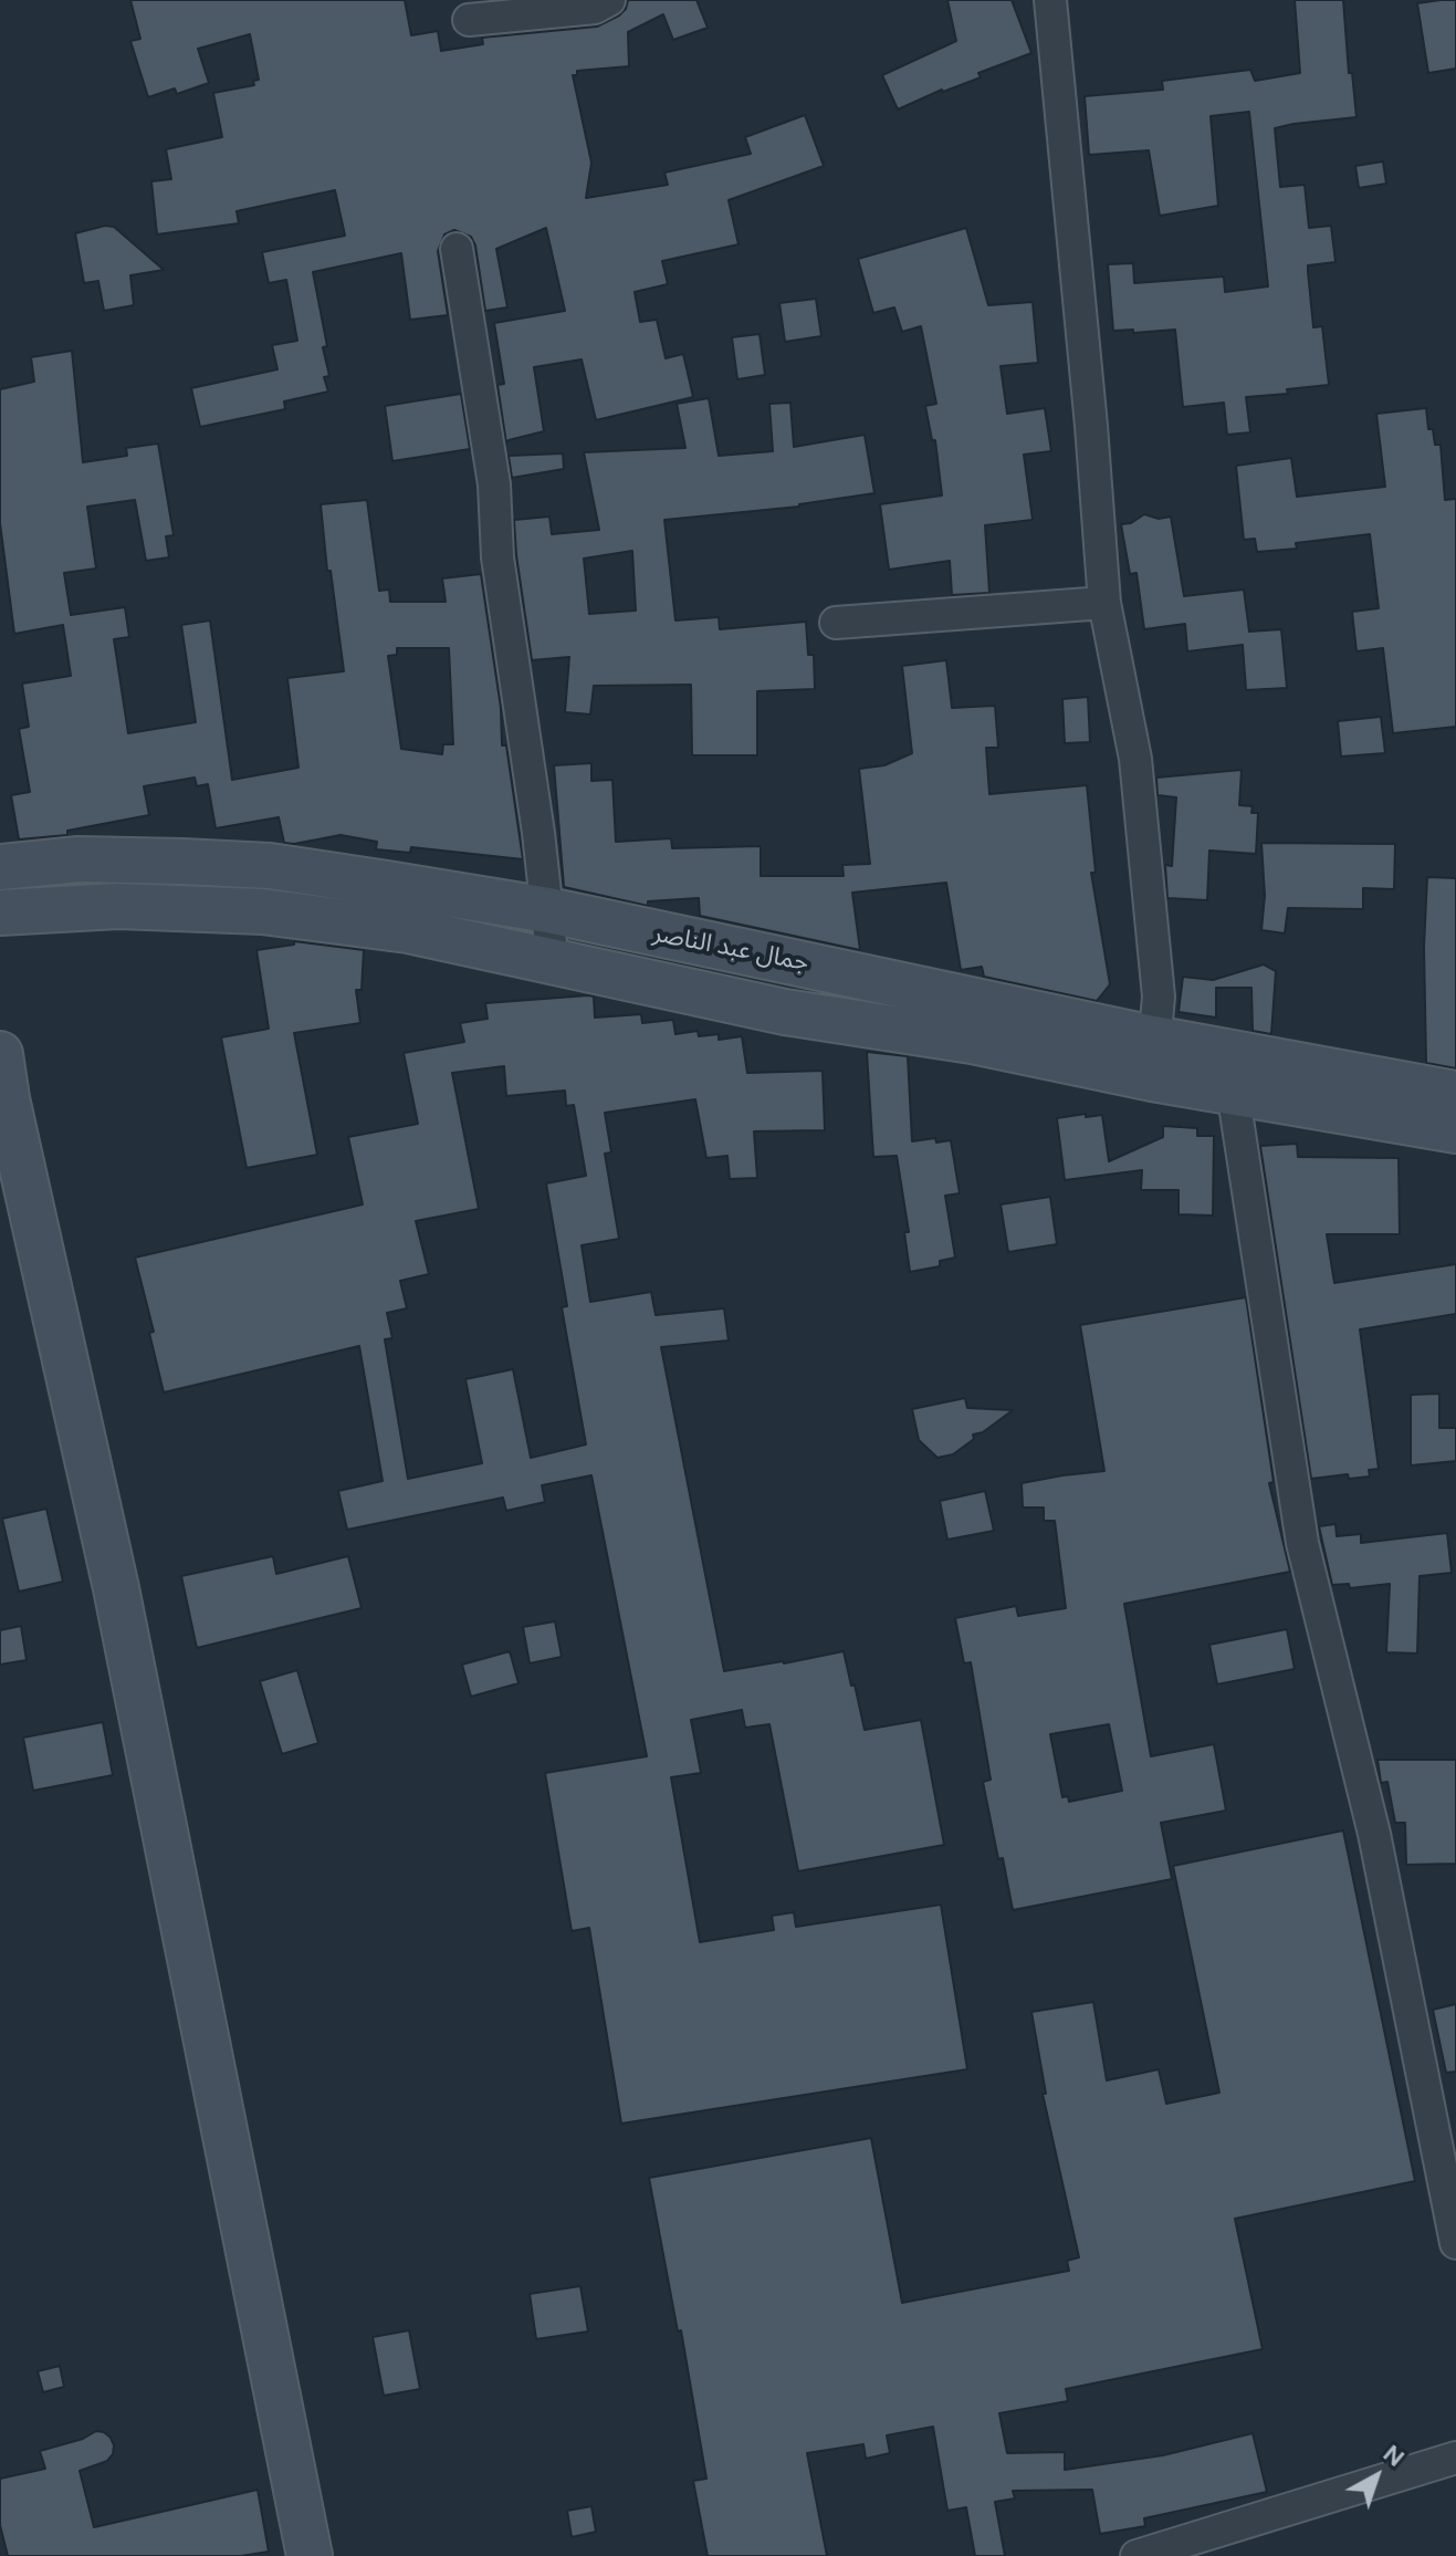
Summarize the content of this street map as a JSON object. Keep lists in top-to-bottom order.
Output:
{
  "streets": {
    "main road": ["جمال عبد الناصر"]
  },
  "north": "top right"
}
